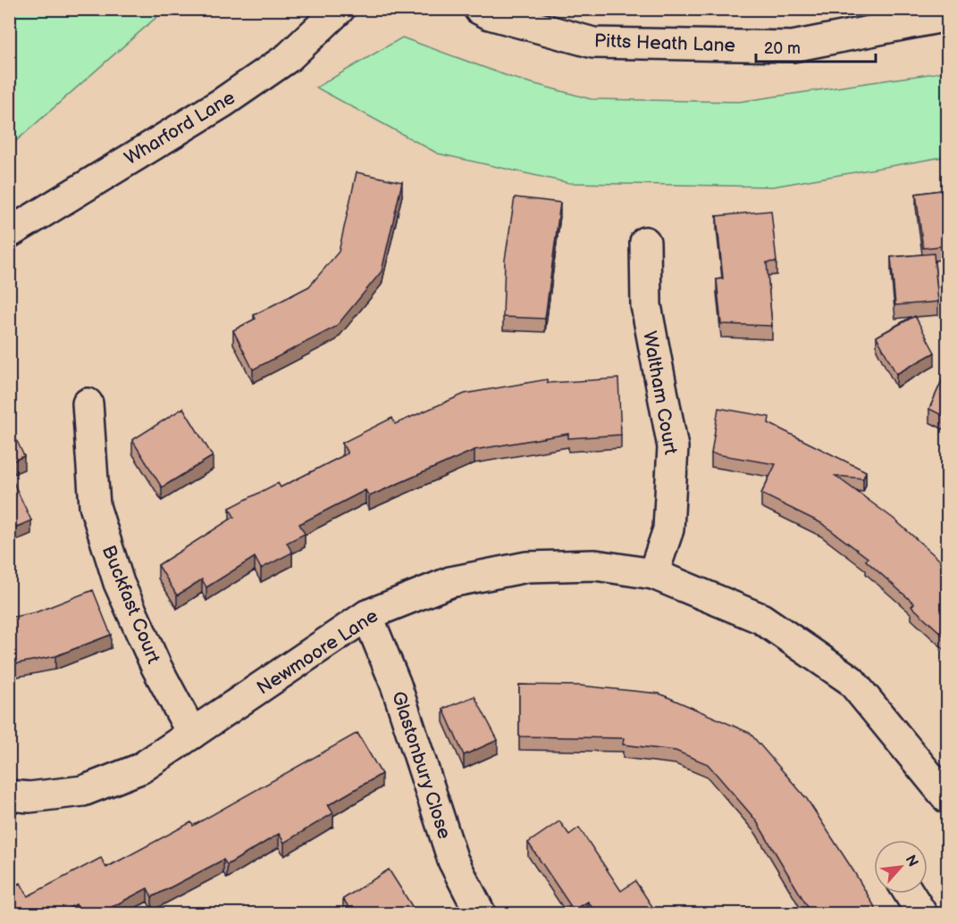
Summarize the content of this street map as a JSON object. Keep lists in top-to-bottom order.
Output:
{
  "streets": {
    "street": [
      "Pitts Heath Lane",
      "Wharford Lane",
      "Waltham Court",
      "Buckfast Court",
      "Newmoore Lane",
      "Glastonbury Close"
    ]
  },
  "crossings": [
    ["Waltham Court", "Newmoore Lane"],
    ["Buckfast Court", "Newmoore Lane"],
    ["Newmoore Lane", "Glastonbury Close"]
  ],
  "scale_bar": "20 m",
  "north": "top right"
}
